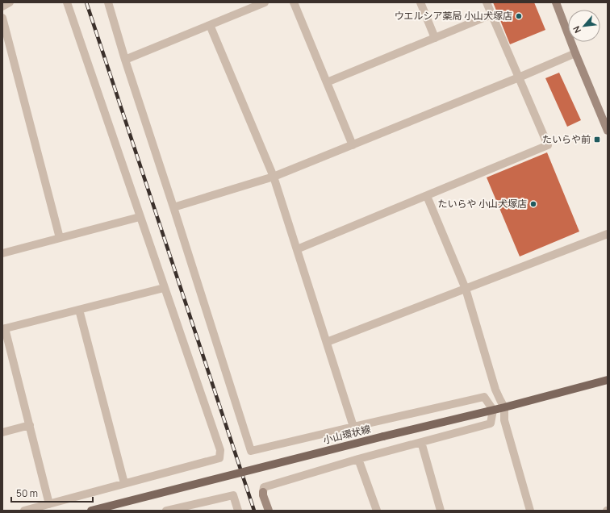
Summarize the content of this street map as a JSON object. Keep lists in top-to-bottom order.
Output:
{
  "streets": {
    "main road": ["小山環状線"]
  },
  "places": {
    "other": ["ウエルシア薬局 小山犬塚店", "たいらや 小山犬塚店"],
    "transit": ["たいらや前"]
  },
  "scale_bar": "50 m",
  "north": "bottom left"
}
